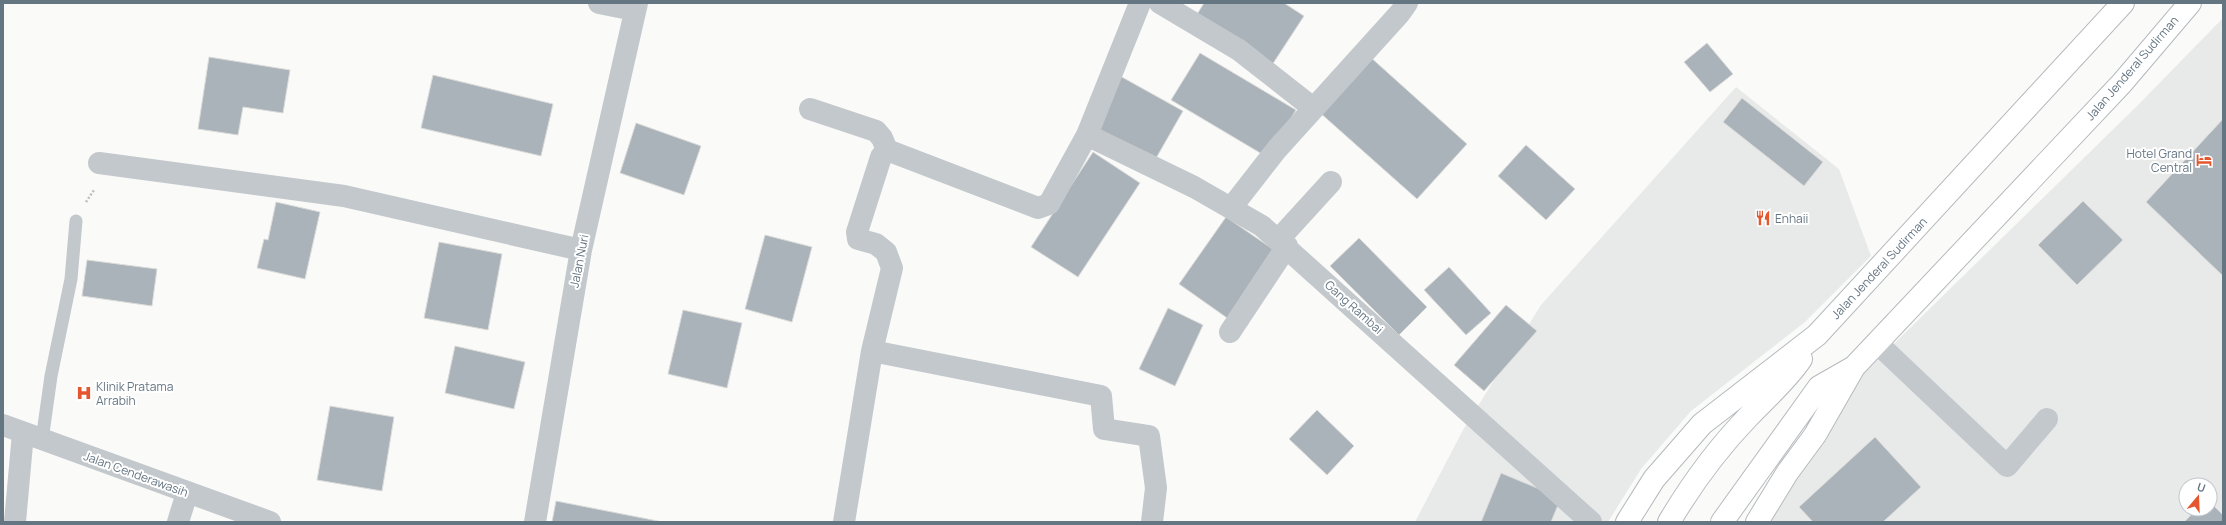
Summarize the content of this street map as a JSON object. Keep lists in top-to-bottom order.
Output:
{
  "streets": {
    "main road": ["Jalan Jenderal Sudirman"],
    "street": ["Jalan Nuri", "Gang Rambai", "Jalan Cenderawasih"]
  },
  "places": {
    "hotel": ["Hotel Grand Central"],
    "restaurant": ["Enhaii"],
    "hospital": ["Klinik Pratama Arrabih"]
  },
  "north": "top"
}
